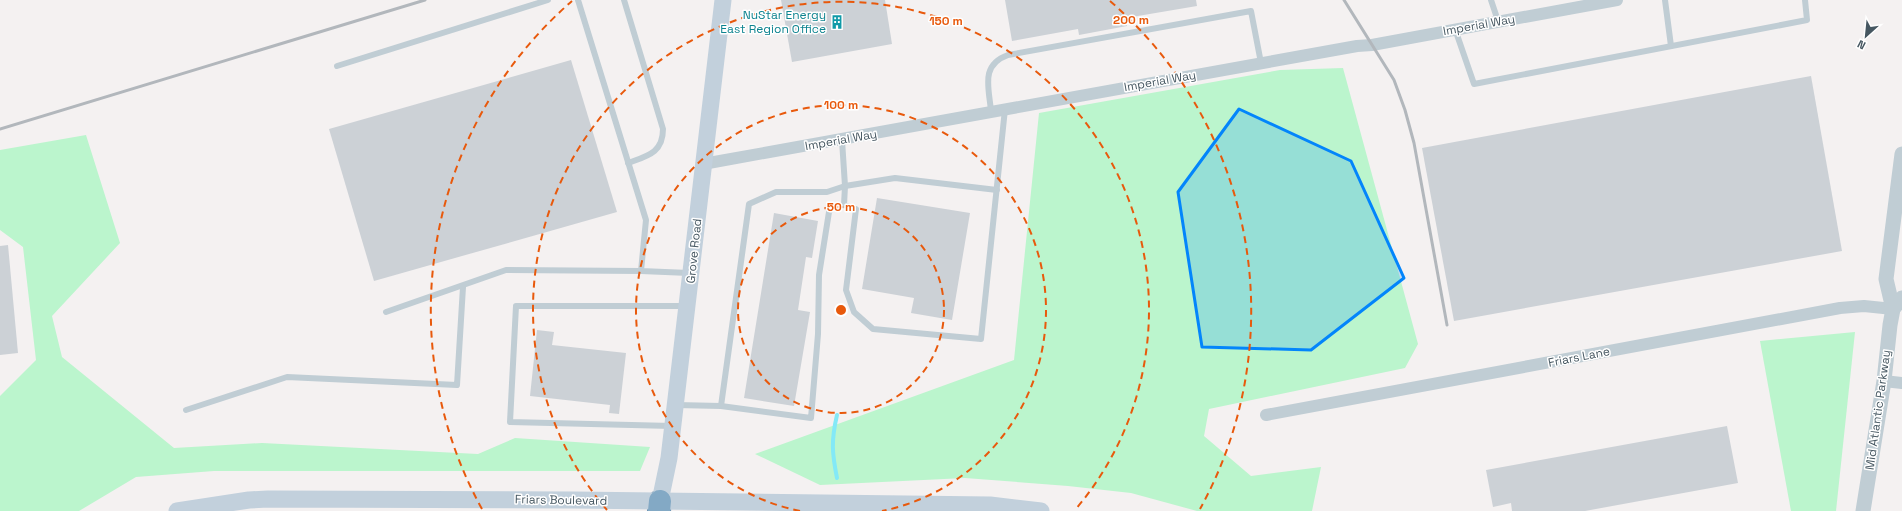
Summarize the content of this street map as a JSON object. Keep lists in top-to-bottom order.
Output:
{
  "streets": {
    "main road": ["Grove Road", "Friars Boulevard"],
    "street": ["Imperial Way", "Friars Lane", "Mid Atlantic Parkway"]
  },
  "crossings": [
    ["Imperial Way", "Grove Road"],
    ["Grove Road", "Friars Boulevard"],
    ["Friars Lane", "Mid Atlantic Parkway"]
  ],
  "places": {
    "building": ["NuStar Energy East Region Office"]
  },
  "north": "bottom left",
  "rings": [
    "200 m",
    "150 m",
    "100 m",
    "50 m"
  ]
}
